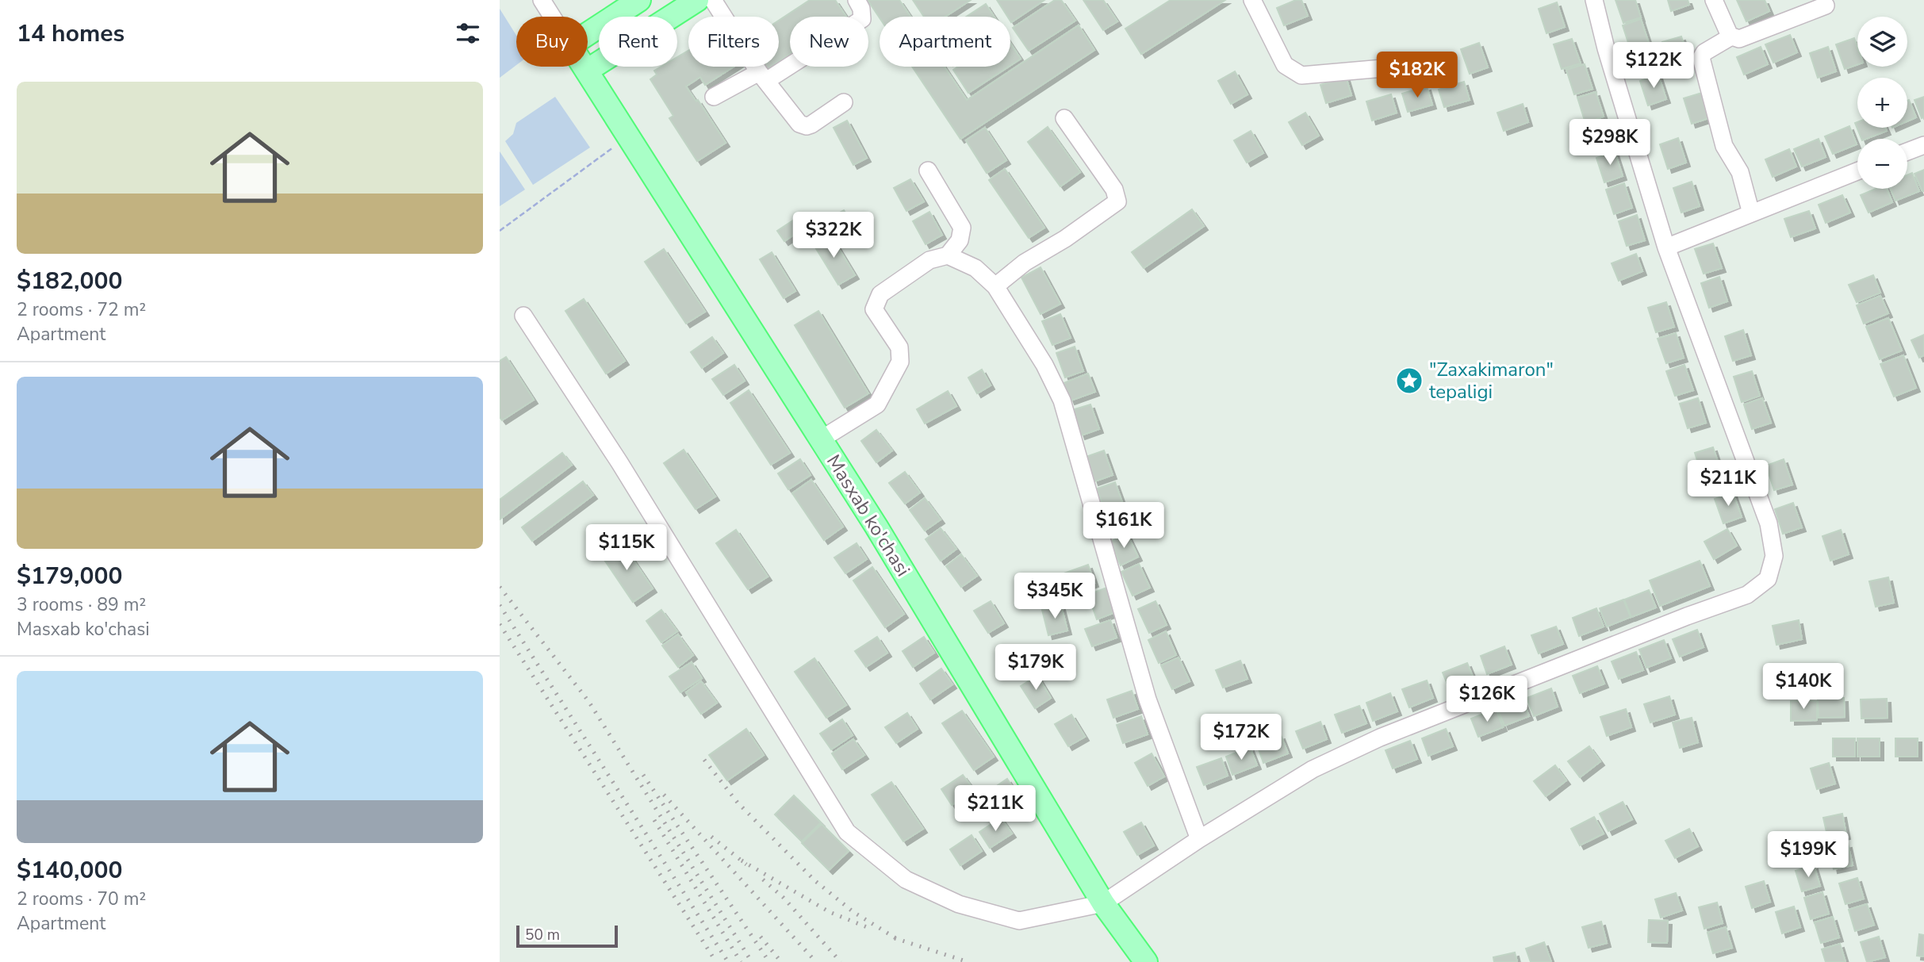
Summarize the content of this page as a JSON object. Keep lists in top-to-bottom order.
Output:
{
  "streets": {
    "main road": ["Masxab ko'chasi"]
  },
  "places": {
    "place": ["\"Zaxakimaron\" tepaligi"]
  },
  "scale_bar": "50 m",
  "page": {
    "heading": "14 homes",
    "map_buttons": ["+", "−"],
    "chip": [
      "Buy",
      "Rent",
      "Filters",
      "New",
      "Apartment"
    ],
    "price": [
      "$122K",
      "$182K",
      "$298K",
      "$322K",
      "$211K",
      "$161K",
      "$115K",
      "$345K",
      "$179K",
      "$140K",
      "$126K",
      "$172K",
      "$211K",
      "$199K"
    ],
    "list": [
      {
        "name": "$182,000",
        "note": "2 rooms · 72 m² · Apartment"
      },
      {
        "name": "$179,000",
        "note": "3 rooms · 89 m² · Masxab ko'chasi"
      },
      {
        "name": "$140,000",
        "note": "2 rooms · 70 m² · Apartment"
      }
    ],
    "scale": "50 m"
  }
}
